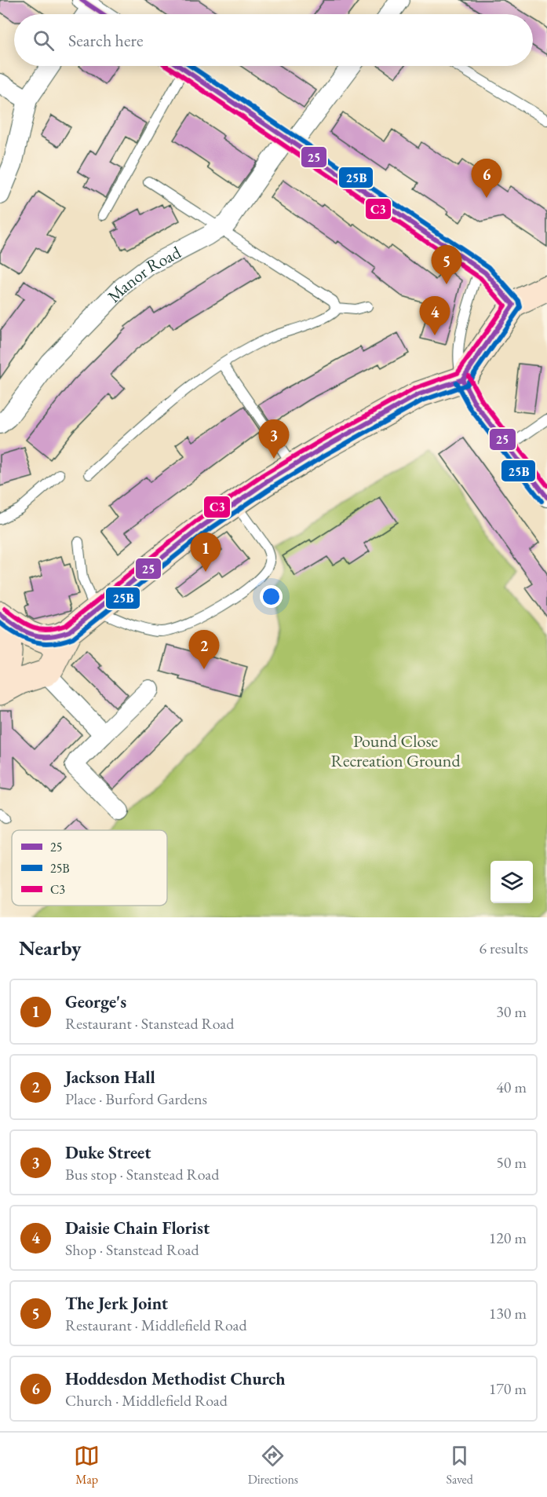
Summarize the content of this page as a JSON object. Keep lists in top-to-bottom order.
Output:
{
  "streets": {
    "street": ["Manor Road"]
  },
  "parks": ["Pound Close Recreation Ground"],
  "lines": ["transit line 25", "transit line 25B", "transit line C3"],
  "legend": ["25", "25B", "C3"],
  "page": {
    "search": "Search here",
    "pins": [
      "6",
      "5",
      "4",
      "3",
      "1",
      "2"
    ],
    "heading": ["Nearby", "6 results"],
    "list": [
      {
        "mark": "1",
        "name": "George's",
        "note": "Restaurant · Stanstead Road",
        "value": "30 m"
      },
      {
        "mark": "2",
        "name": "Jackson Hall",
        "note": "Place · Burford Gardens",
        "value": "40 m"
      },
      {
        "mark": "3",
        "name": "Duke Street",
        "note": "Bus stop · Stanstead Road",
        "value": "50 m"
      },
      {
        "mark": "4",
        "name": "Daisie Chain Florist",
        "note": "Shop · Stanstead Road",
        "value": "120 m"
      },
      {
        "mark": "5",
        "name": "The Jerk Joint",
        "note": "Restaurant · Middlefield Road",
        "value": "130 m"
      },
      {
        "mark": "6",
        "name": "Hoddesdon Methodist Church",
        "note": "Church · Middlefield Road",
        "value": "170 m"
      }
    ],
    "nav": ["Map", "Directions", "Saved"]
  }
}
